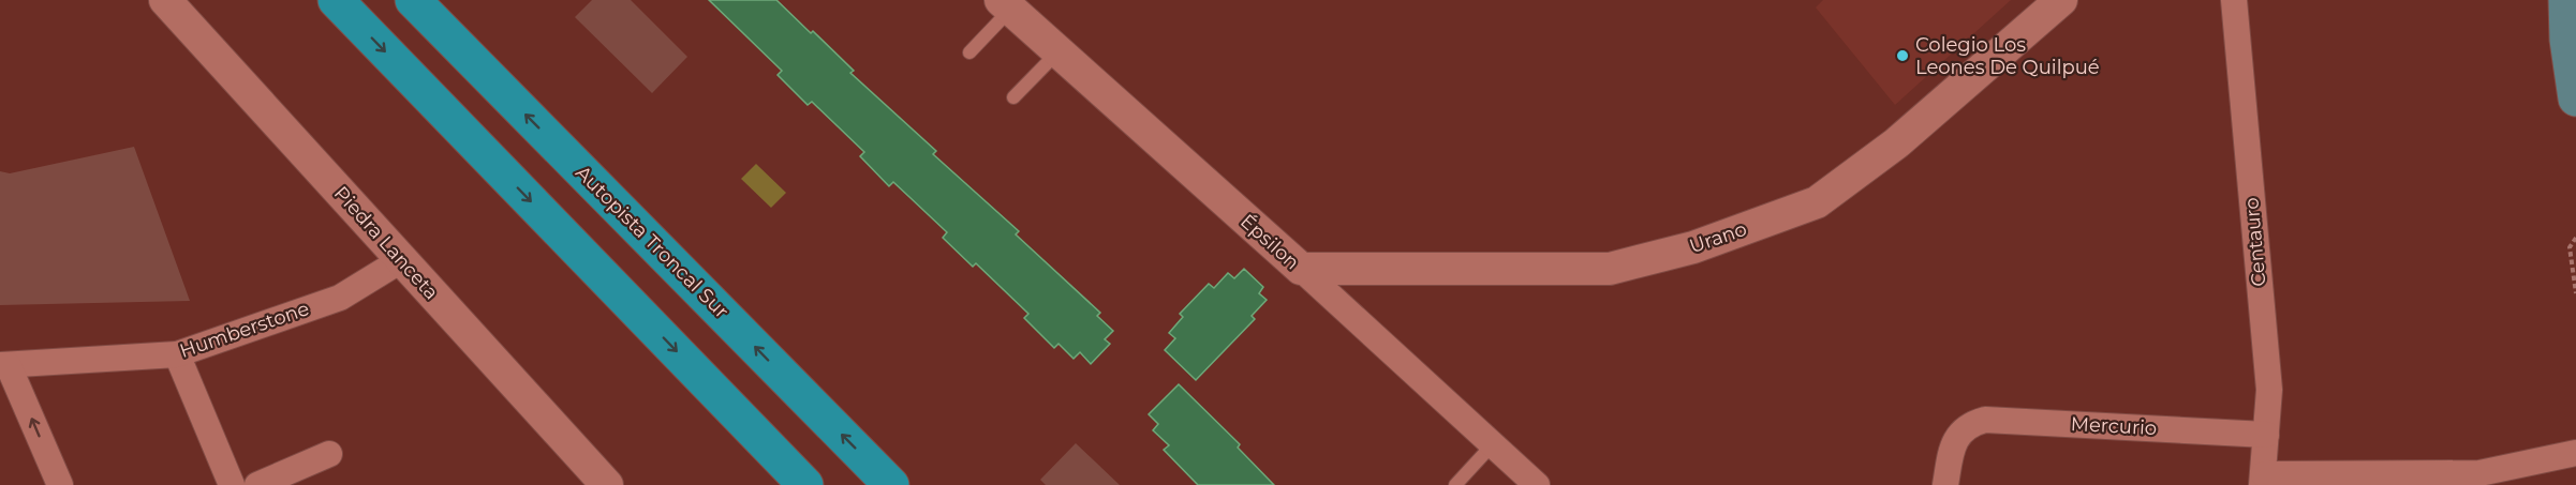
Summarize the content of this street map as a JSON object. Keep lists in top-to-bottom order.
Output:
{
  "streets": {
    "highway": ["Autopista Troncal Sur"],
    "street": [
      "Urano",
      "Épsilon",
      "Centauro",
      "Piedra Lanceta",
      "Humberstone",
      "Mercurio"
    ]
  },
  "crossings": [
    ["Urano", "Épsilon"],
    ["Centauro", "Mercurio"],
    ["Piedra Lanceta", "Humberstone"]
  ],
  "places": ["Colegio Los Leones De Quilpué"]
}
